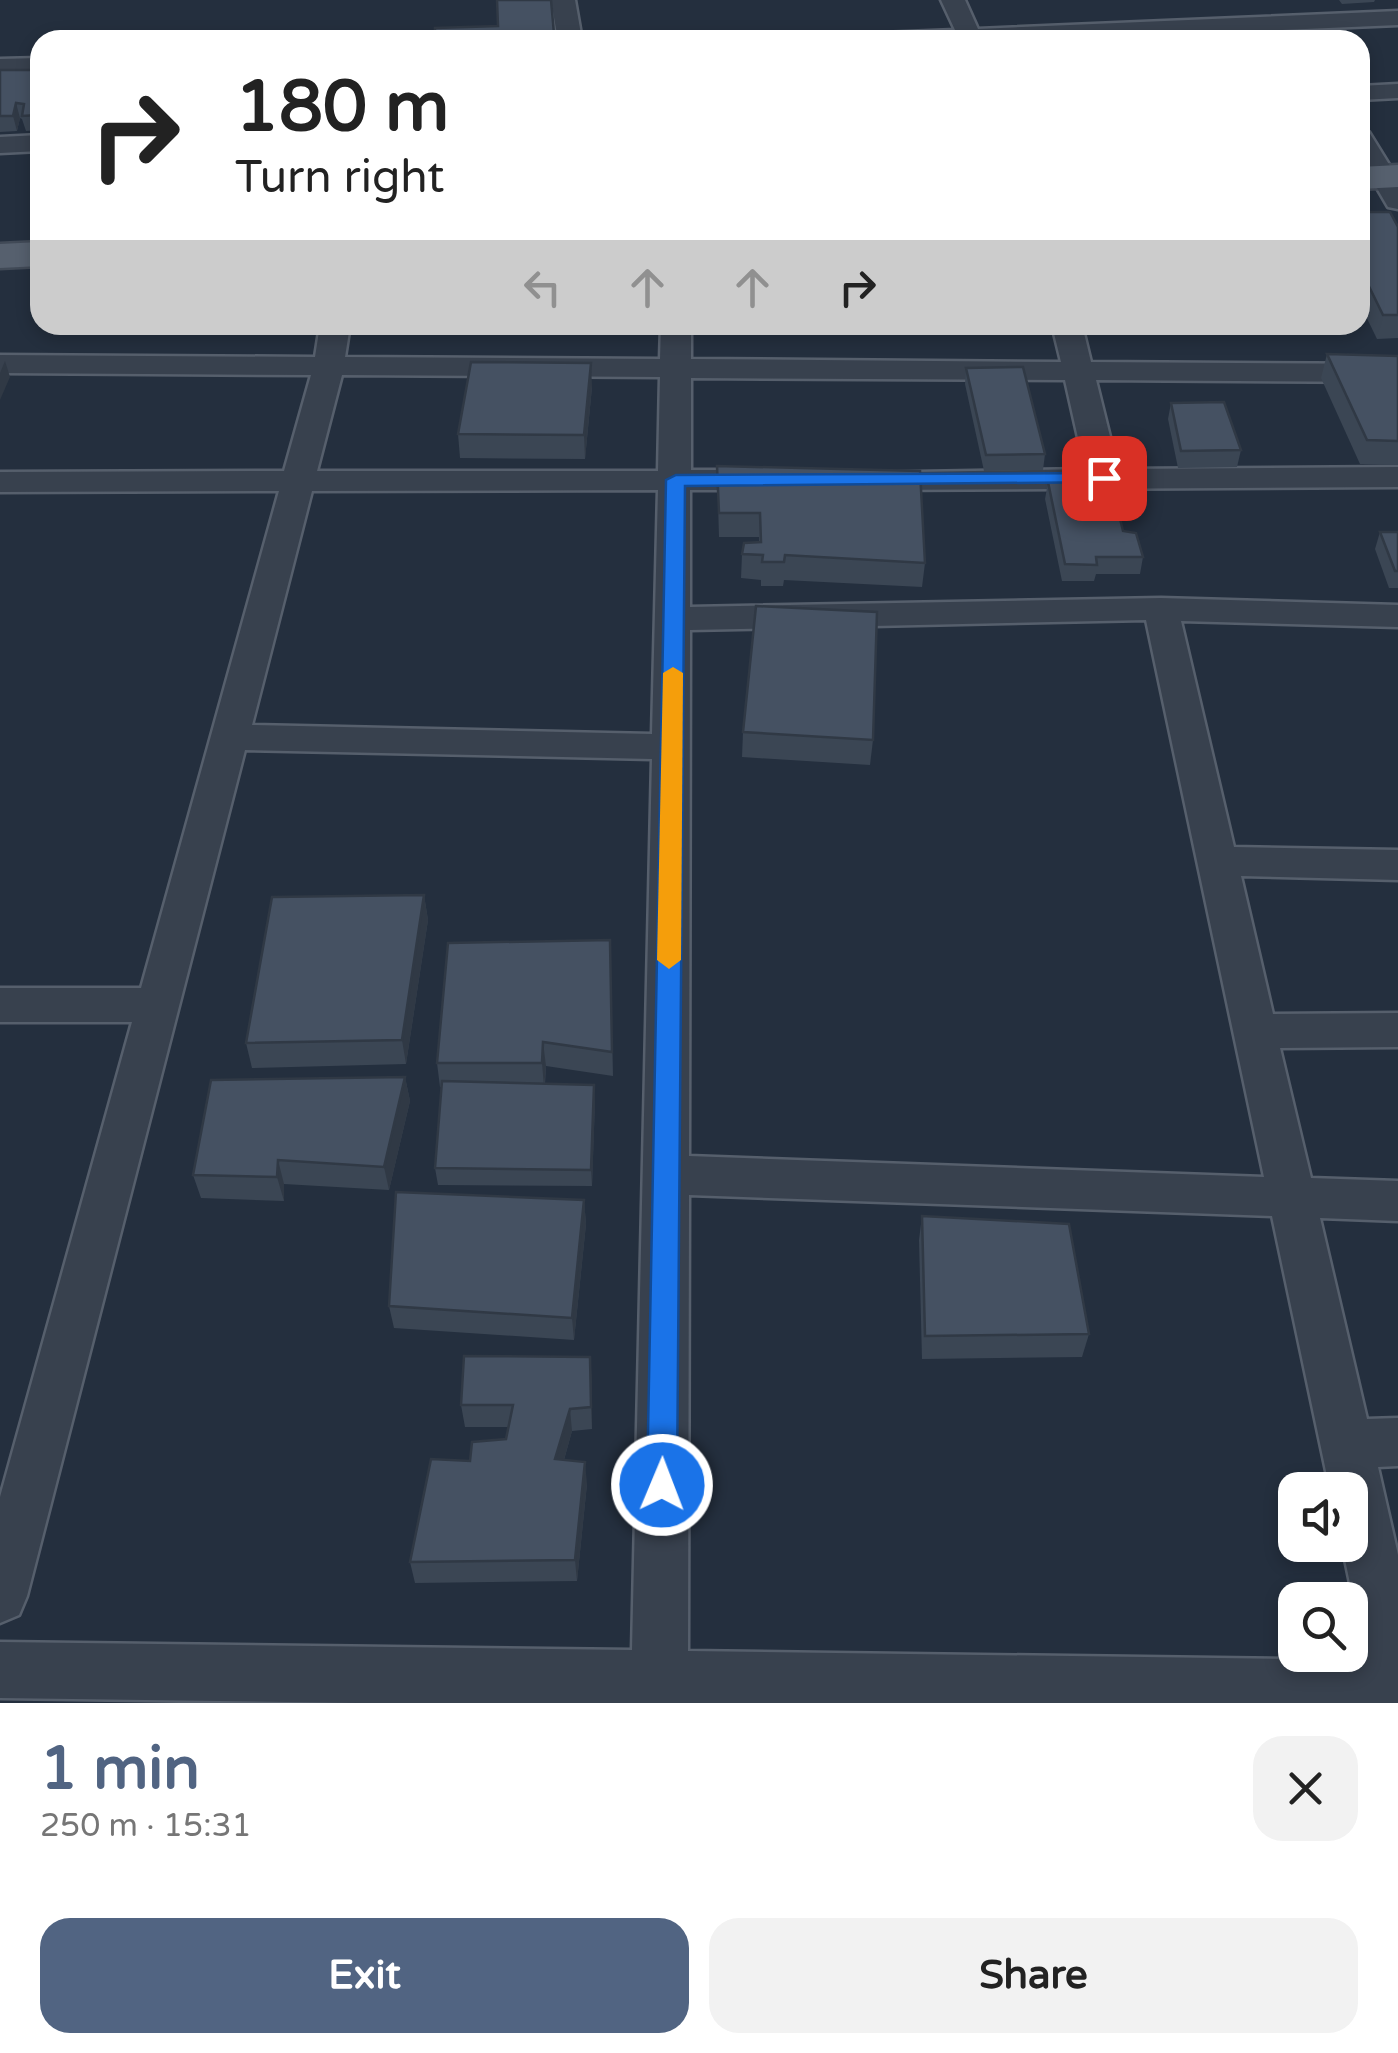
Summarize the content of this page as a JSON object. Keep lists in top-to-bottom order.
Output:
{
  "page": {
    "turn": ["180 m", "Turn right"],
    "heading": ["1 min", "250 m · 15:31"],
    "buttons": ["Exit", "Share"]
  }
}
